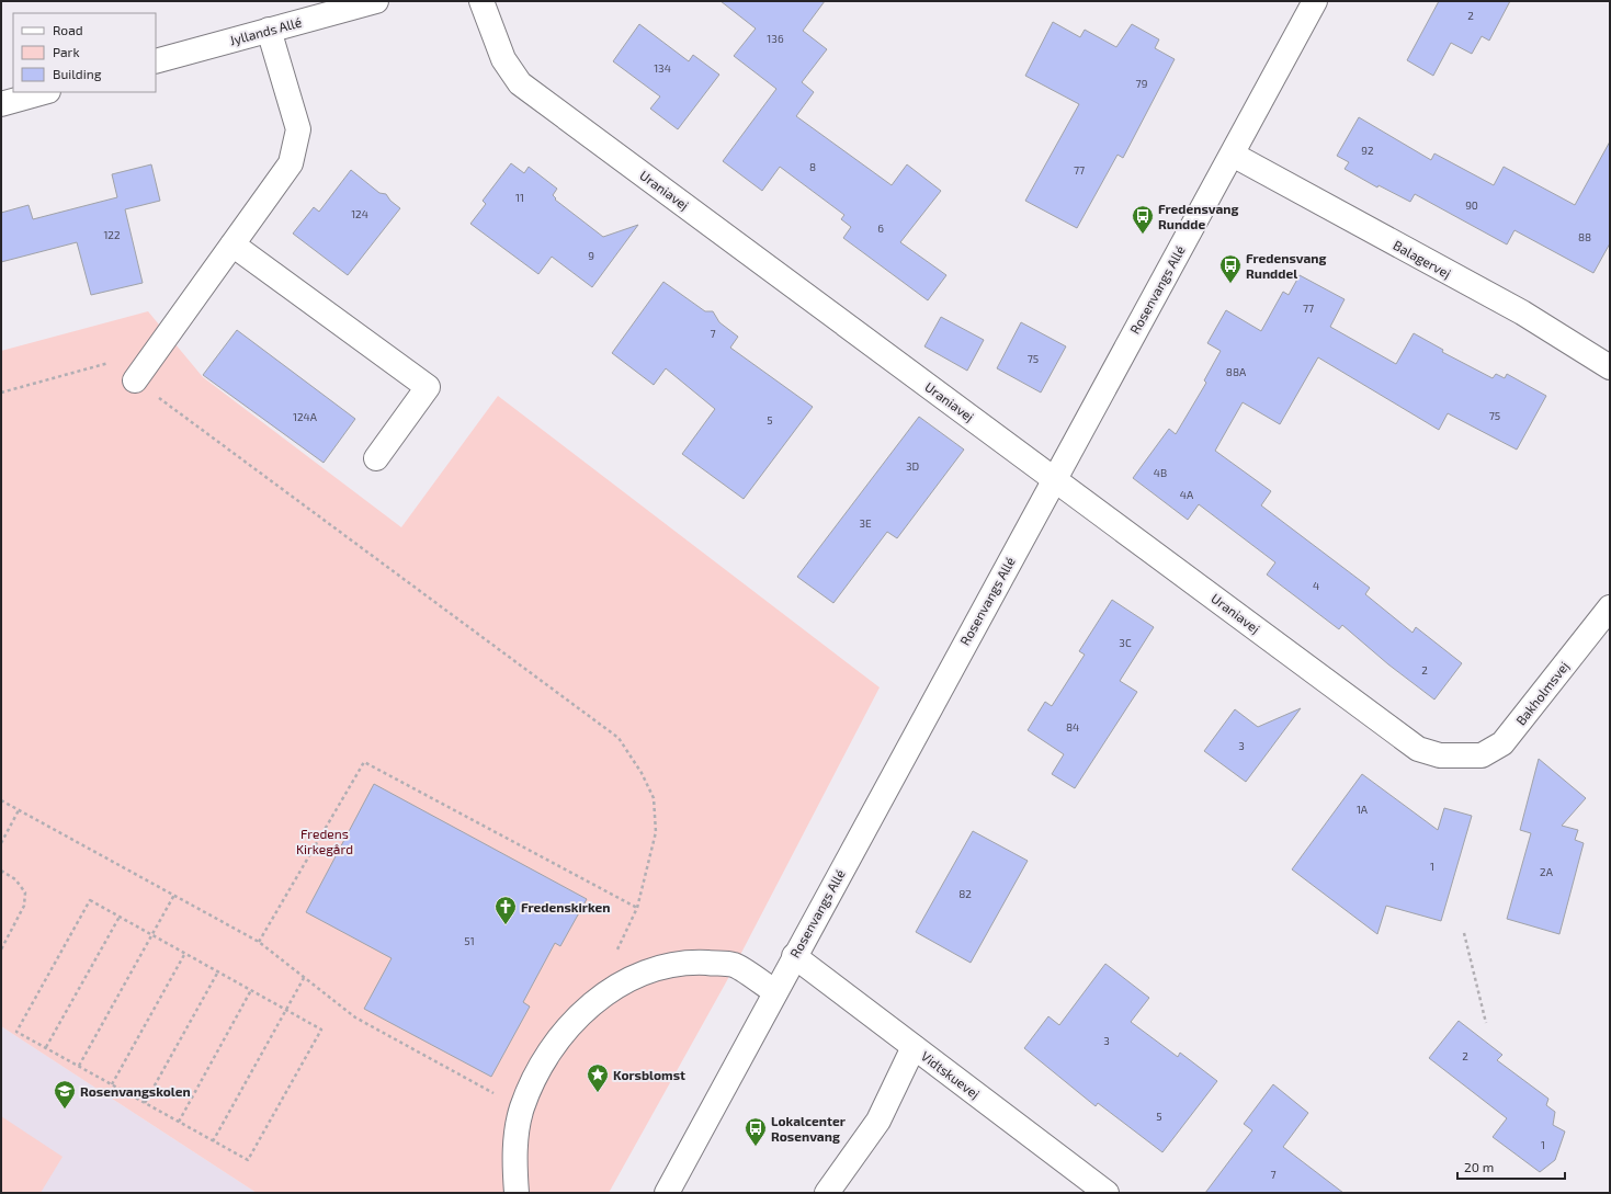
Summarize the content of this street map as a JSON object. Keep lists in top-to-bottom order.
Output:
{
  "streets": {
    "street": [
      "Jyllands Allé",
      "Uraniavej",
      "Balagervej",
      "Rosenvangs Allé",
      "Bakholmsvej",
      "Vidtskuevej"
    ]
  },
  "crossings": [
    ["Uraniavej", "Rosenvangs Allé"],
    ["Uraniavej", "Bakholmsvej"],
    ["Balagervej", "Rosenvangs Allé"],
    ["Rosenvangs Allé", "Vidtskuevej"]
  ],
  "parks": ["Fredens Kirkegård"],
  "places": {
    "bus stop": ["Fredensvang Rundde", "Fredensvang Runddel", "Lokalcenter Rosenvang"],
    "church": ["Fredenskirken"],
    "place": ["Korsblomst"],
    "school or university": ["Rosenvangskolen"]
  },
  "house_numbers": [
    "2",
    "136",
    "134",
    "79",
    "92",
    "8",
    "77",
    "11",
    "90",
    "124",
    "6",
    "122",
    "88",
    "9",
    "77",
    "7",
    "75",
    "88A",
    "75",
    "124A",
    "5",
    "3D",
    "4B",
    "4A",
    "3E",
    "4",
    "3C",
    "2",
    "84",
    "3",
    "1A",
    "1",
    "2A",
    "82",
    "51",
    "3",
    "2",
    "5",
    "1",
    "7"
  ],
  "legend": ["Road", "Park", "Building"],
  "scale_bar": "20 m"
}
